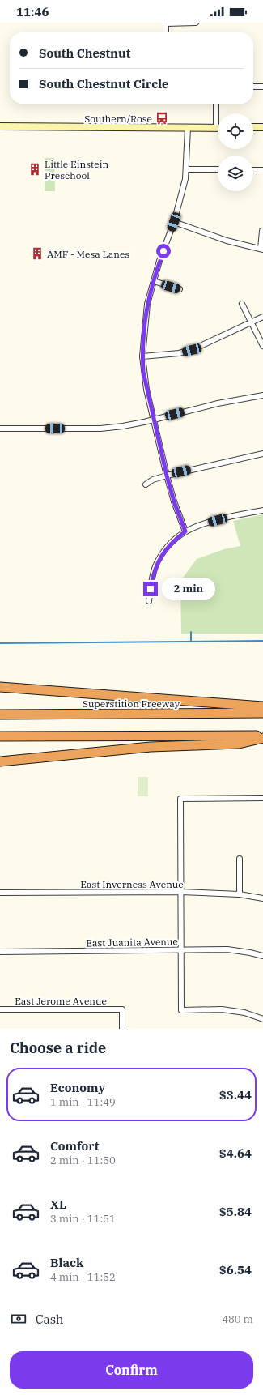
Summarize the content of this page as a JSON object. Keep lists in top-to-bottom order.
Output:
{
  "streets": {
    "highway": ["Superstition Freeway"],
    "street": ["East Inverness Avenue", "East Juanita Avenue", "East Jerome Avenue"]
  },
  "places": {
    "bus stop": ["Southern/Rose"],
    "building": ["Little Einstein Preschool", "AMF - Mesa Lanes"]
  },
  "page": {
    "status": "11:46",
    "banner": ["South Chestnut", "South Chestnut Circle"],
    "bubble": "2 min",
    "heading": "Choose a ride",
    "list": [
      {
        "name": "Economy",
        "note": "1 min · 11:49",
        "value": "$3.44"
      },
      {
        "name": "Comfort",
        "note": "2 min · 11:50",
        "value": "$4.64"
      },
      {
        "name": "XL",
        "note": "3 min · 11:51",
        "value": "$5.84"
      },
      {
        "name": "Black",
        "note": "4 min · 11:52",
        "value": "$6.54"
      }
    ],
    "pay": ["Cash", "480 m"],
    "buttons": "Confirm"
  }
}
